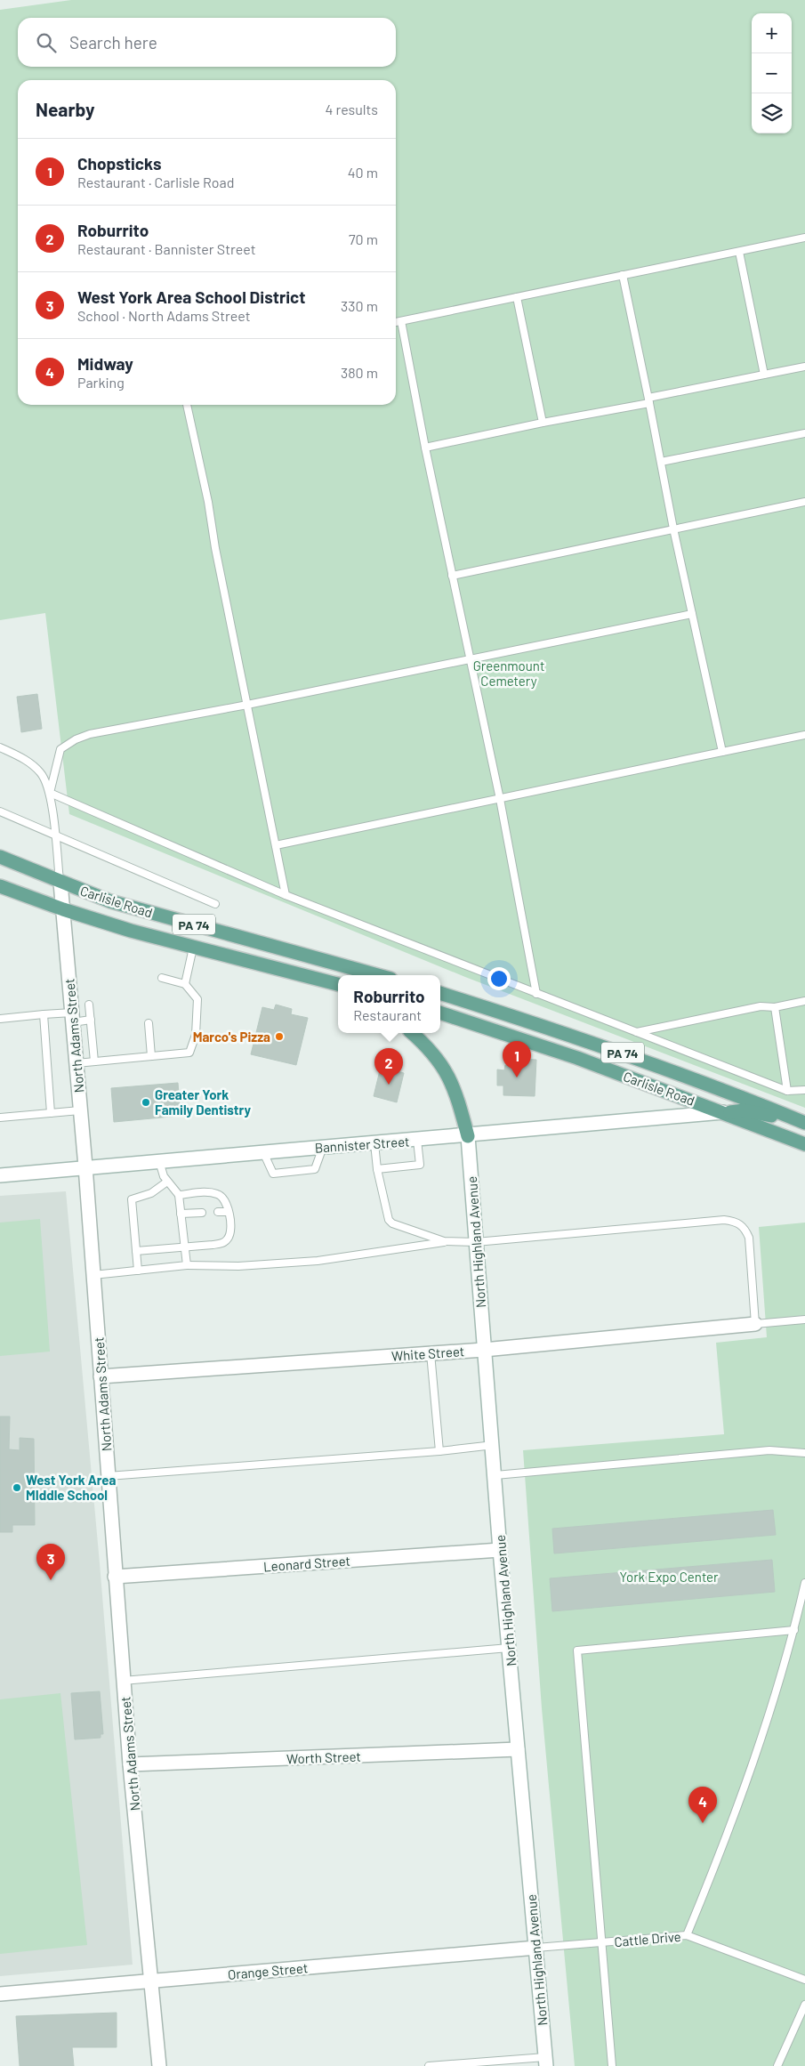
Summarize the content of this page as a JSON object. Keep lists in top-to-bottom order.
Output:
{
  "streets": {
    "main road": ["Carlisle Road", "PA 74"],
    "street": [
      "North Adams Street",
      "Bannister Street",
      "North Highland Avenue",
      "White Street",
      "Leonard Street",
      "Worth Street",
      "Orange Street"
    ],
    "lane": ["Cattle Drive"]
  },
  "crossings": [
    ["Carlisle Road", "North Adams Street"],
    ["Carlisle Road", "Bannister Street"],
    ["North Adams Street", "Bannister Street"],
    ["North Adams Street", "White Street"],
    ["North Adams Street", "Leonard Street"],
    ["North Adams Street", "Worth Street"],
    ["North Adams Street", "Orange Street"],
    ["Bannister Street", "North Highland Avenue"],
    ["North Highland Avenue", "White Street"],
    ["North Highland Avenue", "Leonard Street"],
    ["North Highland Avenue", "Worth Street"],
    ["North Highland Avenue", "Cattle Drive"],
    ["North Highland Avenue", "Orange Street"],
    ["Cattle Drive", "Orange Street"]
  ],
  "parks": ["Greenmount Cemetery", "York Expo Center"],
  "places": ["Marco's Pizza", "Greater York Family Dentistry", "West York Area MIddle School"],
  "page": {
    "map_buttons": ["+", "−"],
    "search": "Search here",
    "heading": ["Nearby", "4 results"],
    "list": [
      {
        "mark": "1",
        "name": "Chopsticks",
        "note": "Restaurant · Carlisle Road",
        "value": "40 m"
      },
      {
        "mark": "2",
        "name": "Roburrito",
        "note": "Restaurant · Bannister Street",
        "value": "70 m"
      },
      {
        "mark": "3",
        "name": "West York Area School District",
        "note": "School · North Adams Street",
        "value": "330 m"
      },
      {
        "mark": "4",
        "name": "Midway",
        "note": "Parking",
        "value": "380 m"
      }
    ],
    "popup": ["Roburrito", "Restaurant"],
    "pins": [
      "1",
      "2",
      "3",
      "4"
    ]
  }
}
